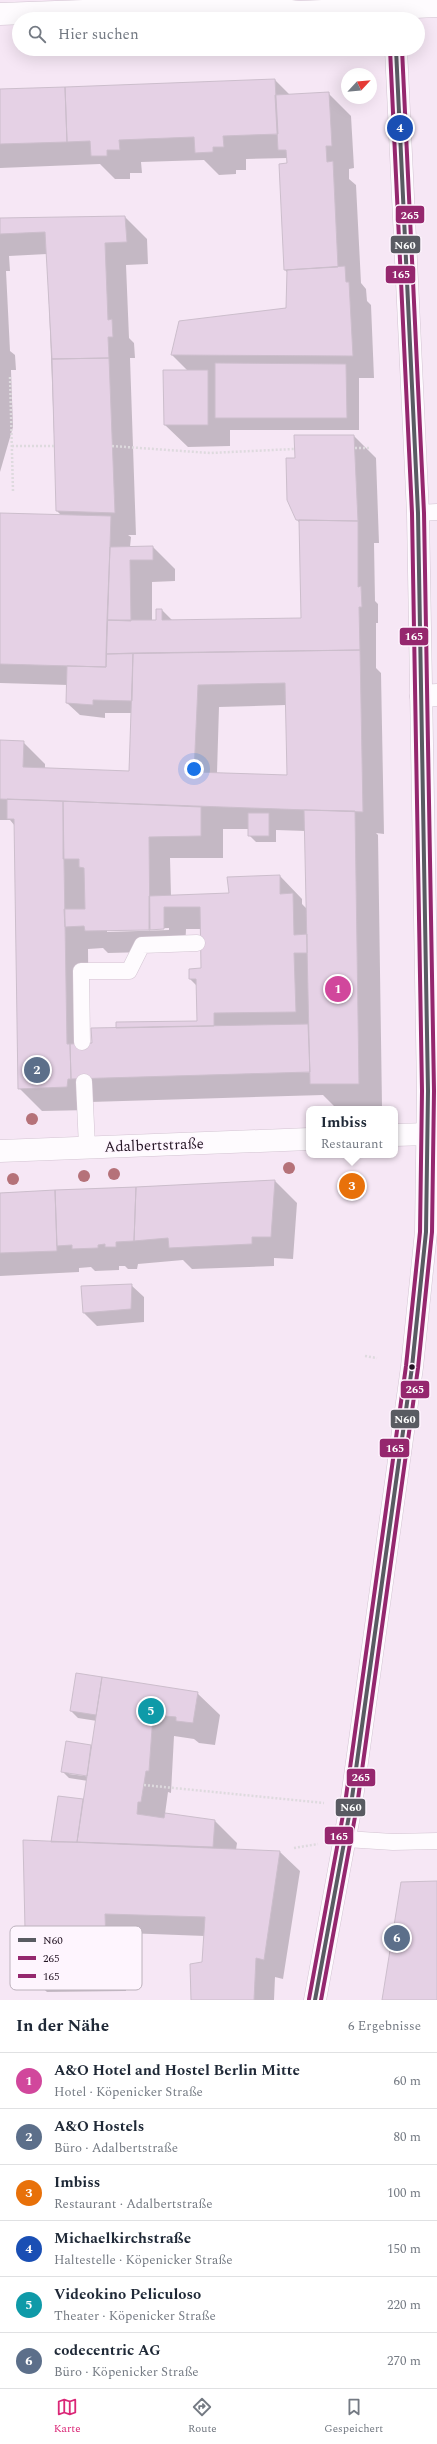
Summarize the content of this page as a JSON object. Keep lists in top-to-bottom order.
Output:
{
  "streets": {
    "main road": ["Adalbertstraße"]
  },
  "lines": ["transit line N60", "transit line 265", "transit line 165"],
  "legend": ["N60", "265", "165"],
  "north": "top right",
  "page": {
    "search": "Hier suchen",
    "pins": [
      "4",
      "1",
      "2",
      "3",
      "5",
      "6"
    ],
    "popup": ["Imbiss", "Restaurant"],
    "heading": ["In der Nähe", "6 Ergebnisse"],
    "list": [
      {
        "mark": "1",
        "name": "A&O Hotel and Hostel Berlin Mitte",
        "note": "Hotel · Köpenicker Straße",
        "value": "60 m"
      },
      {
        "mark": "2",
        "name": "A&O Hostels",
        "note": "Büro · Adalbertstraße",
        "value": "80 m"
      },
      {
        "mark": "3",
        "name": "Imbiss",
        "note": "Restaurant · Adalbertstraße",
        "value": "100 m"
      },
      {
        "mark": "4",
        "name": "Michaelkirchstraße",
        "note": "Haltestelle · Köpenicker Straße",
        "value": "150 m"
      },
      {
        "mark": "5",
        "name": "Videokino Peliculoso",
        "note": "Theater · Köpenicker Straße",
        "value": "220 m"
      },
      {
        "mark": "6",
        "name": "codecentric AG",
        "note": "Büro · Köpenicker Straße",
        "value": "270 m"
      }
    ],
    "nav": ["Karte", "Route", "Gespeichert"]
  }
}
